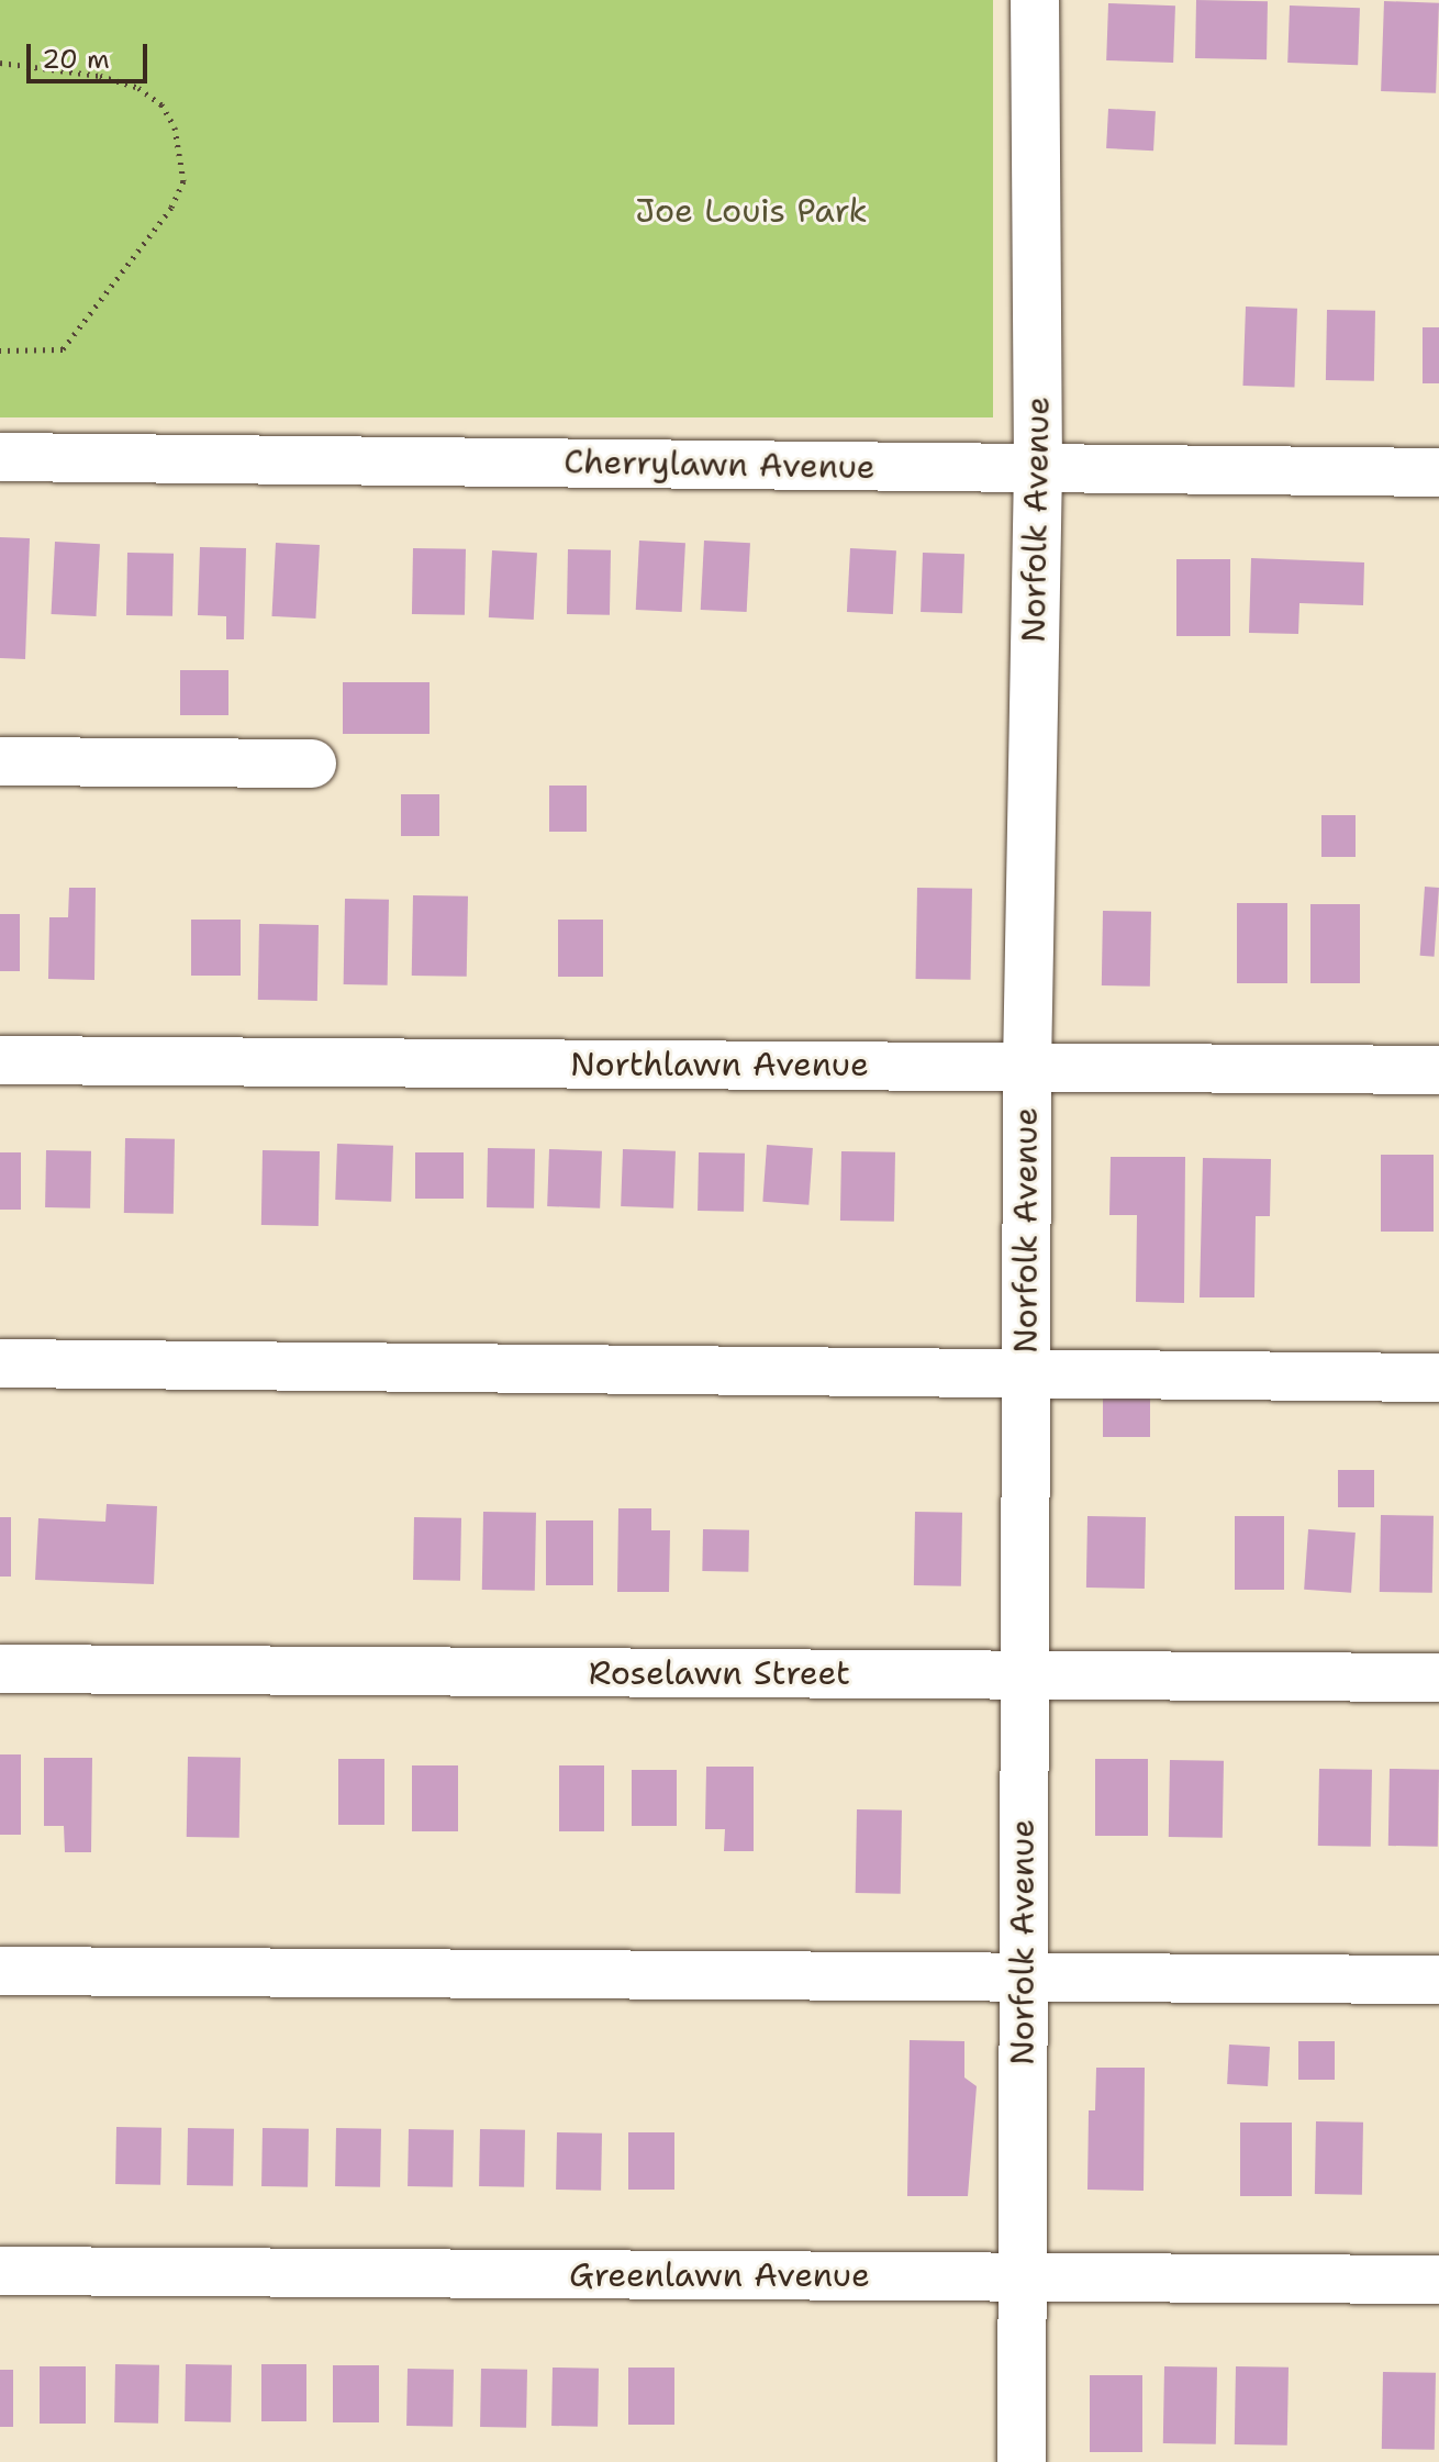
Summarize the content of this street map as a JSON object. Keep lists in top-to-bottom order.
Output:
{
  "streets": {
    "street": [
      "Cherrylawn Avenue",
      "Norfolk Avenue",
      "Northlawn Avenue",
      "Roselawn Street",
      "Greenlawn Avenue"
    ]
  },
  "crossings": [
    ["Cherrylawn Avenue", "Norfolk Avenue"],
    ["Norfolk Avenue", "Northlawn Avenue"],
    ["Norfolk Avenue", "Roselawn Street"],
    ["Norfolk Avenue", "Greenlawn Avenue"]
  ],
  "parks": ["Joe Louis Park"],
  "scale_bar": "20 m"
}
